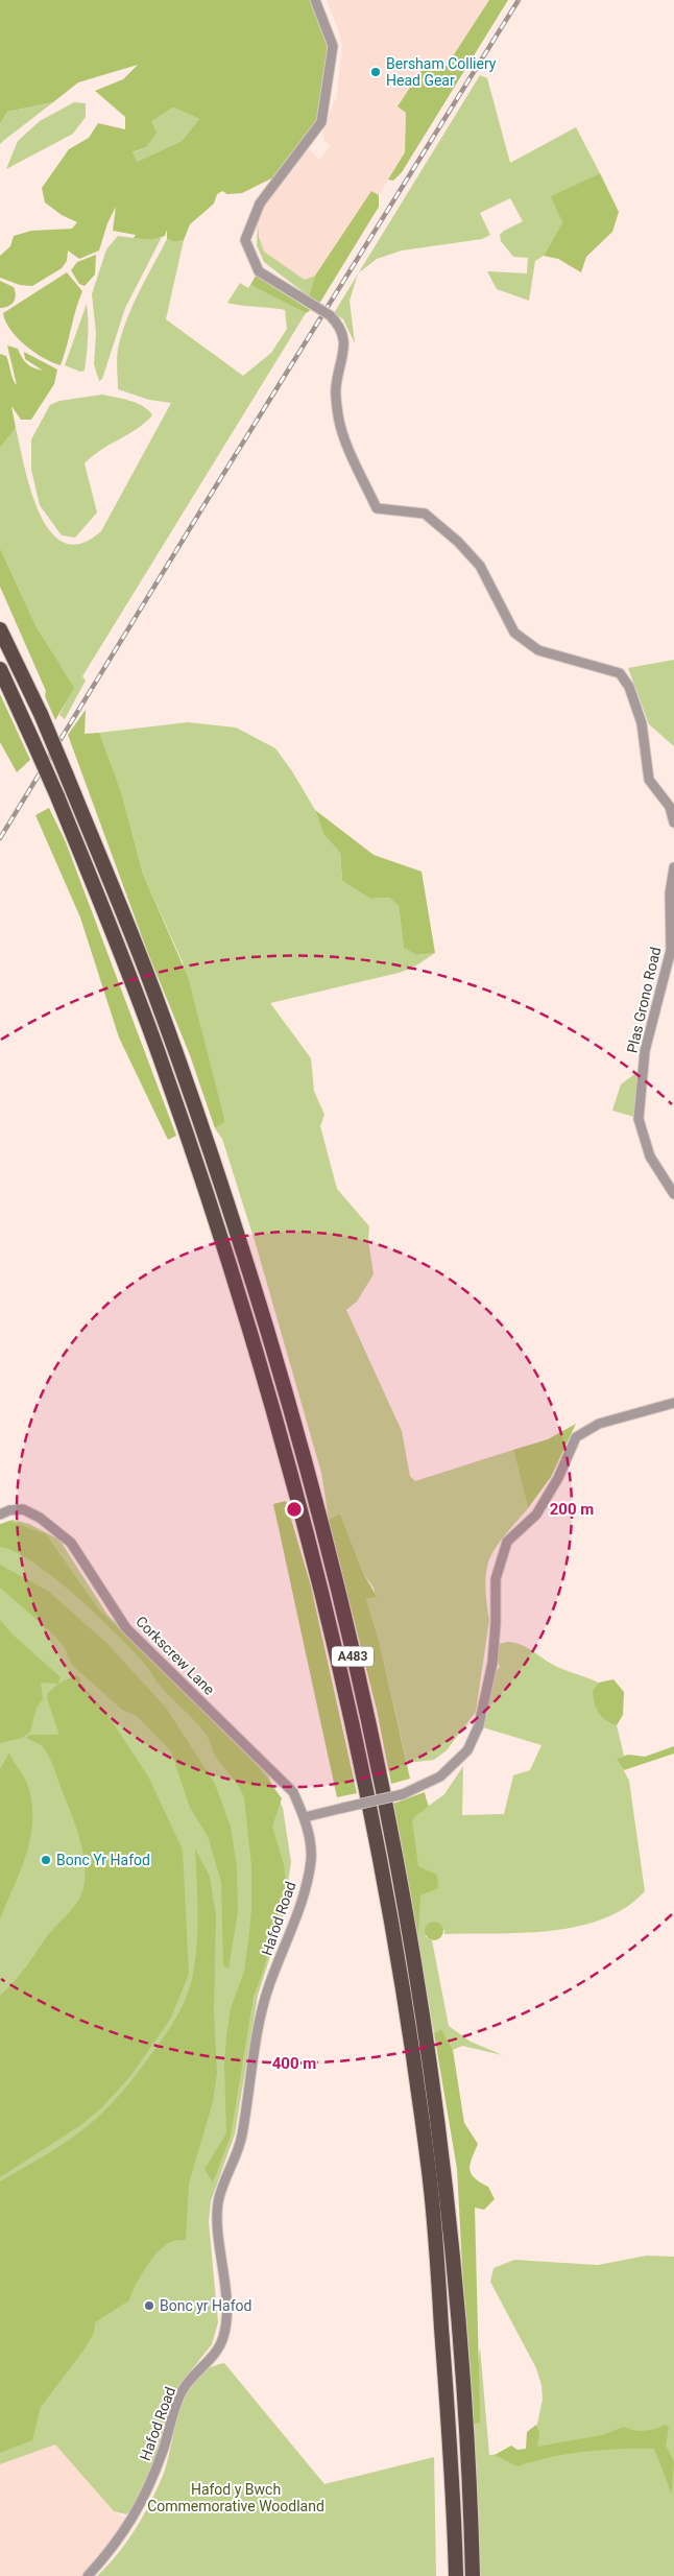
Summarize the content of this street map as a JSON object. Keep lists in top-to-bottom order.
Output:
{
  "streets": {
    "highway": ["A483"],
    "street": ["Plas Grono Road", "Corkscrew Lane", "Hafod Road"]
  },
  "crossings": [
    ["Corkscrew Lane", "Hafod Road"]
  ],
  "parks": ["Hafod y Bwch Commemorative Woodland"],
  "places": ["Bersham Colliery Head Gear", "Bonc Yr Hafod", "Bonc yr Hafod"],
  "rings": ["200 m", "400 m"]
}
